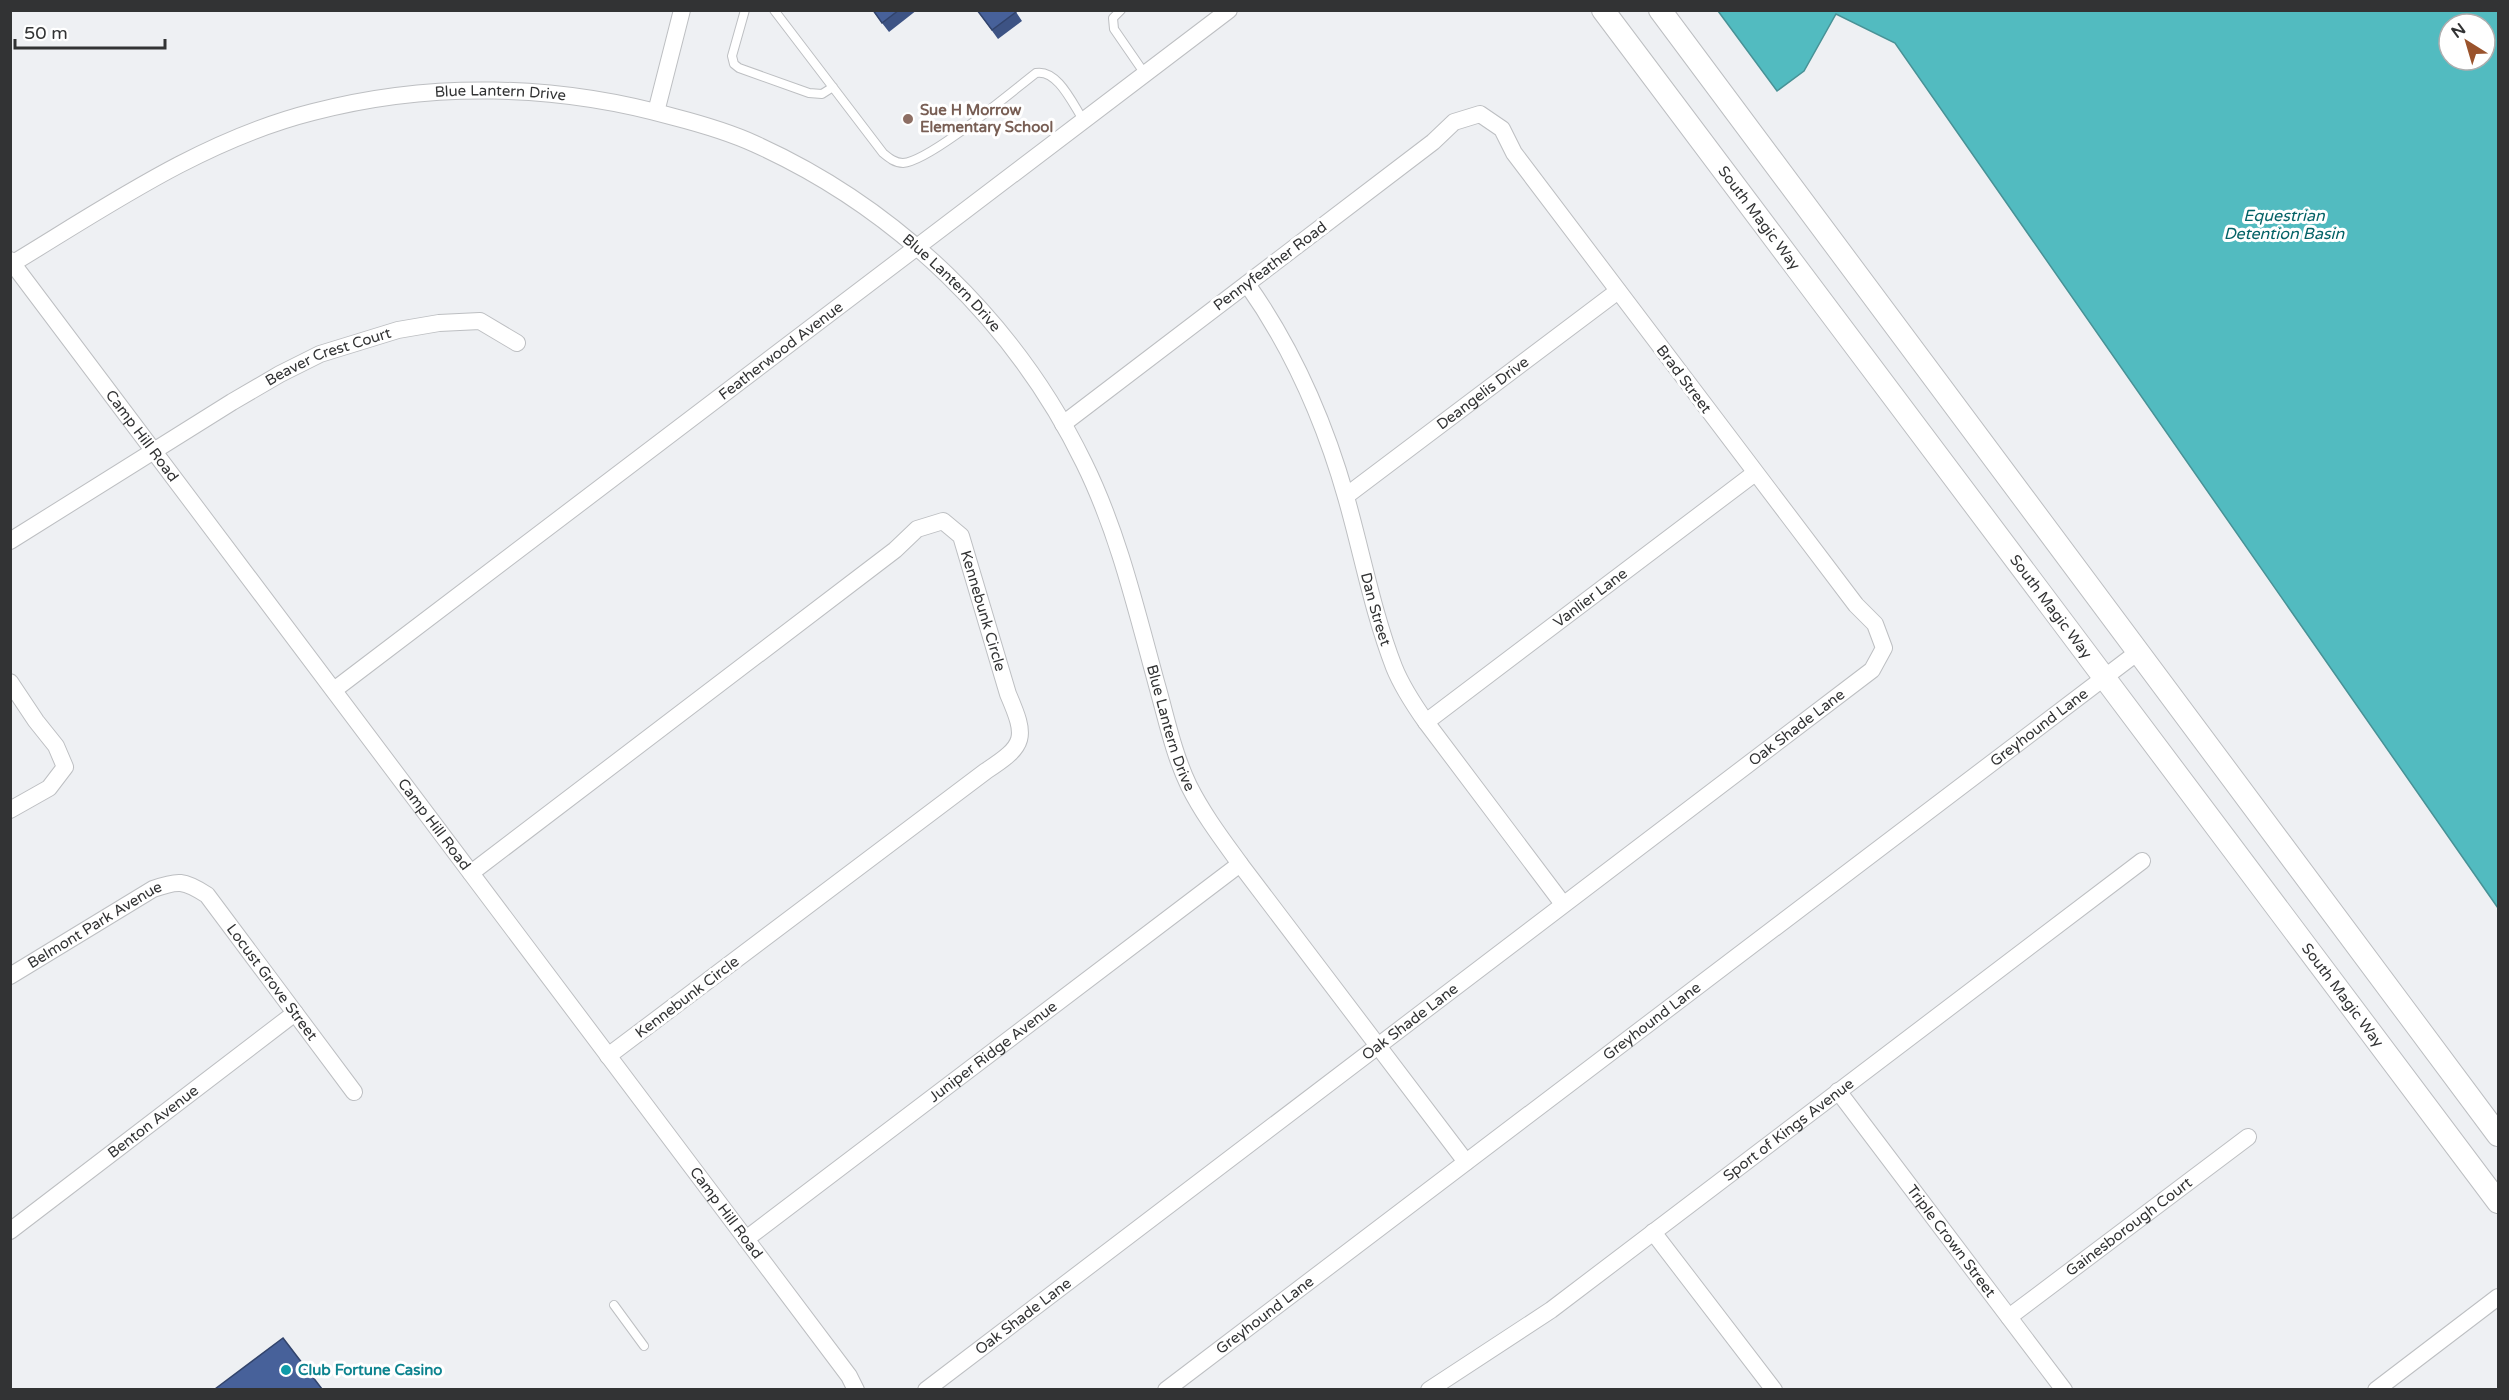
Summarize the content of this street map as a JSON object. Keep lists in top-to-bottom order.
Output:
{
  "streets": {
    "street": [
      "Blue Lantern Drive",
      "South Magic Way",
      "Pennyfeather Road",
      "Featherwood Avenue",
      "Beaver Crest Court",
      "Brad Street",
      "Deangelis Drive",
      "Camp Hill Road",
      "Vanlier Lane",
      "Dan Street",
      "Kennebunk Circle",
      "Greyhound Lane",
      "Oak Shade Lane",
      "Belmont Park Avenue",
      "Locust Grove Street",
      "Juniper Ridge Avenue",
      "Benton Avenue",
      "Sport of Kings Avenue",
      "Gainesborough Court",
      "Triple Crown Street"
    ]
  },
  "crossings": [
    ["Blue Lantern Drive", "Pennyfeather Road"],
    ["Blue Lantern Drive", "Featherwood Avenue"],
    ["Blue Lantern Drive", "Camp Hill Road"],
    ["Blue Lantern Drive", "Greyhound Lane"],
    ["Blue Lantern Drive", "Oak Shade Lane"],
    ["Blue Lantern Drive", "Juniper Ridge Avenue"],
    ["South Magic Way", "Greyhound Lane"],
    ["Pennyfeather Road", "Brad Street"],
    ["Pennyfeather Road", "Dan Street"],
    ["Featherwood Avenue", "Camp Hill Road"],
    ["Beaver Crest Court", "Camp Hill Road"],
    ["Brad Street", "Deangelis Drive"],
    ["Brad Street", "Vanlier Lane"],
    ["Brad Street", "Oak Shade Lane"],
    ["Deangelis Drive", "Dan Street"],
    ["Camp Hill Road", "Kennebunk Circle"],
    ["Camp Hill Road", "Juniper Ridge Avenue"],
    ["Vanlier Lane", "Dan Street"],
    ["Dan Street", "Oak Shade Lane"],
    ["Belmont Park Avenue", "Locust Grove Street"],
    ["Locust Grove Street", "Benton Avenue"],
    ["Sport of Kings Avenue", "Triple Crown Street"],
    ["Gainesborough Court", "Triple Crown Street"]
  ],
  "water": ["Equestrian Detention Basin"],
  "places": ["Sue H Morrow Elementary School", "Club Fortune Casino"],
  "scale_bar": "50 m",
  "north": "top left"
}
